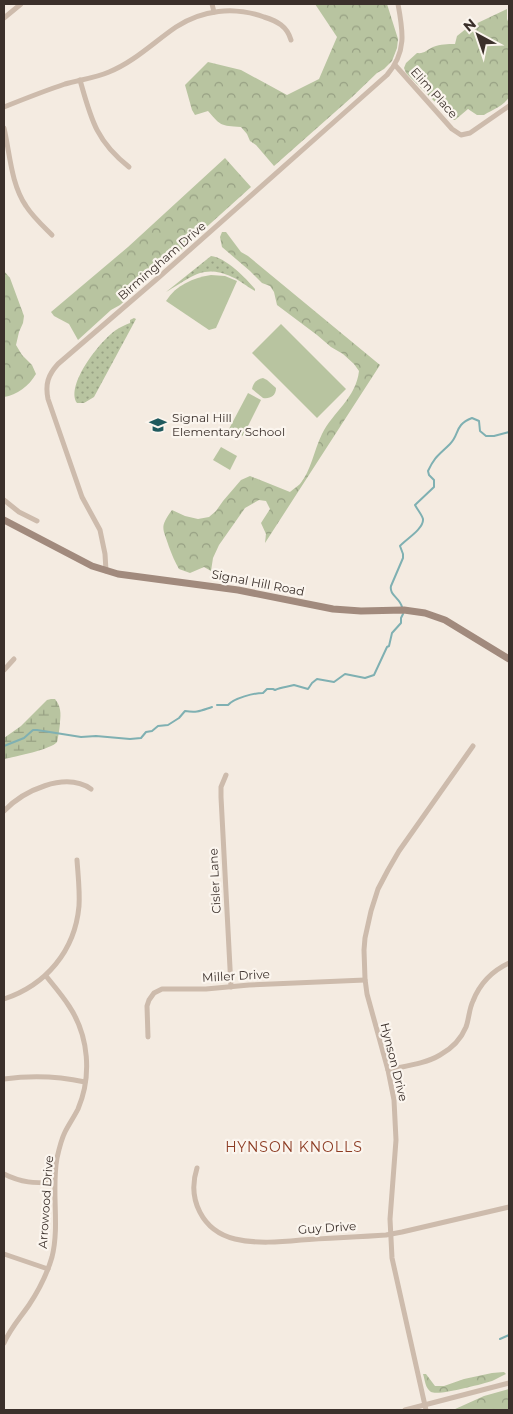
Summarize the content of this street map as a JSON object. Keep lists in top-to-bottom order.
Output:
{
  "streets": {
    "main road": ["Signal Hill Road"],
    "street": [
      "Elim Place",
      "Birmingham Drive",
      "Cisler Lane",
      "Miller Drive",
      "Hynson Drive",
      "Arrowood Drive",
      "Guy Drive"
    ]
  },
  "crossings": [
    ["Elim Place", "Birmingham Drive"],
    ["Birmingham Drive", "Signal Hill Road"],
    ["Cisler Lane", "Miller Drive"],
    ["Miller Drive", "Hynson Drive"],
    ["Hynson Drive", "Guy Drive"]
  ],
  "districts": ["HYNSON KNOLLS"],
  "places": {
    "school or university": ["Signal Hill Elementary School"]
  },
  "north": "top left"
}
